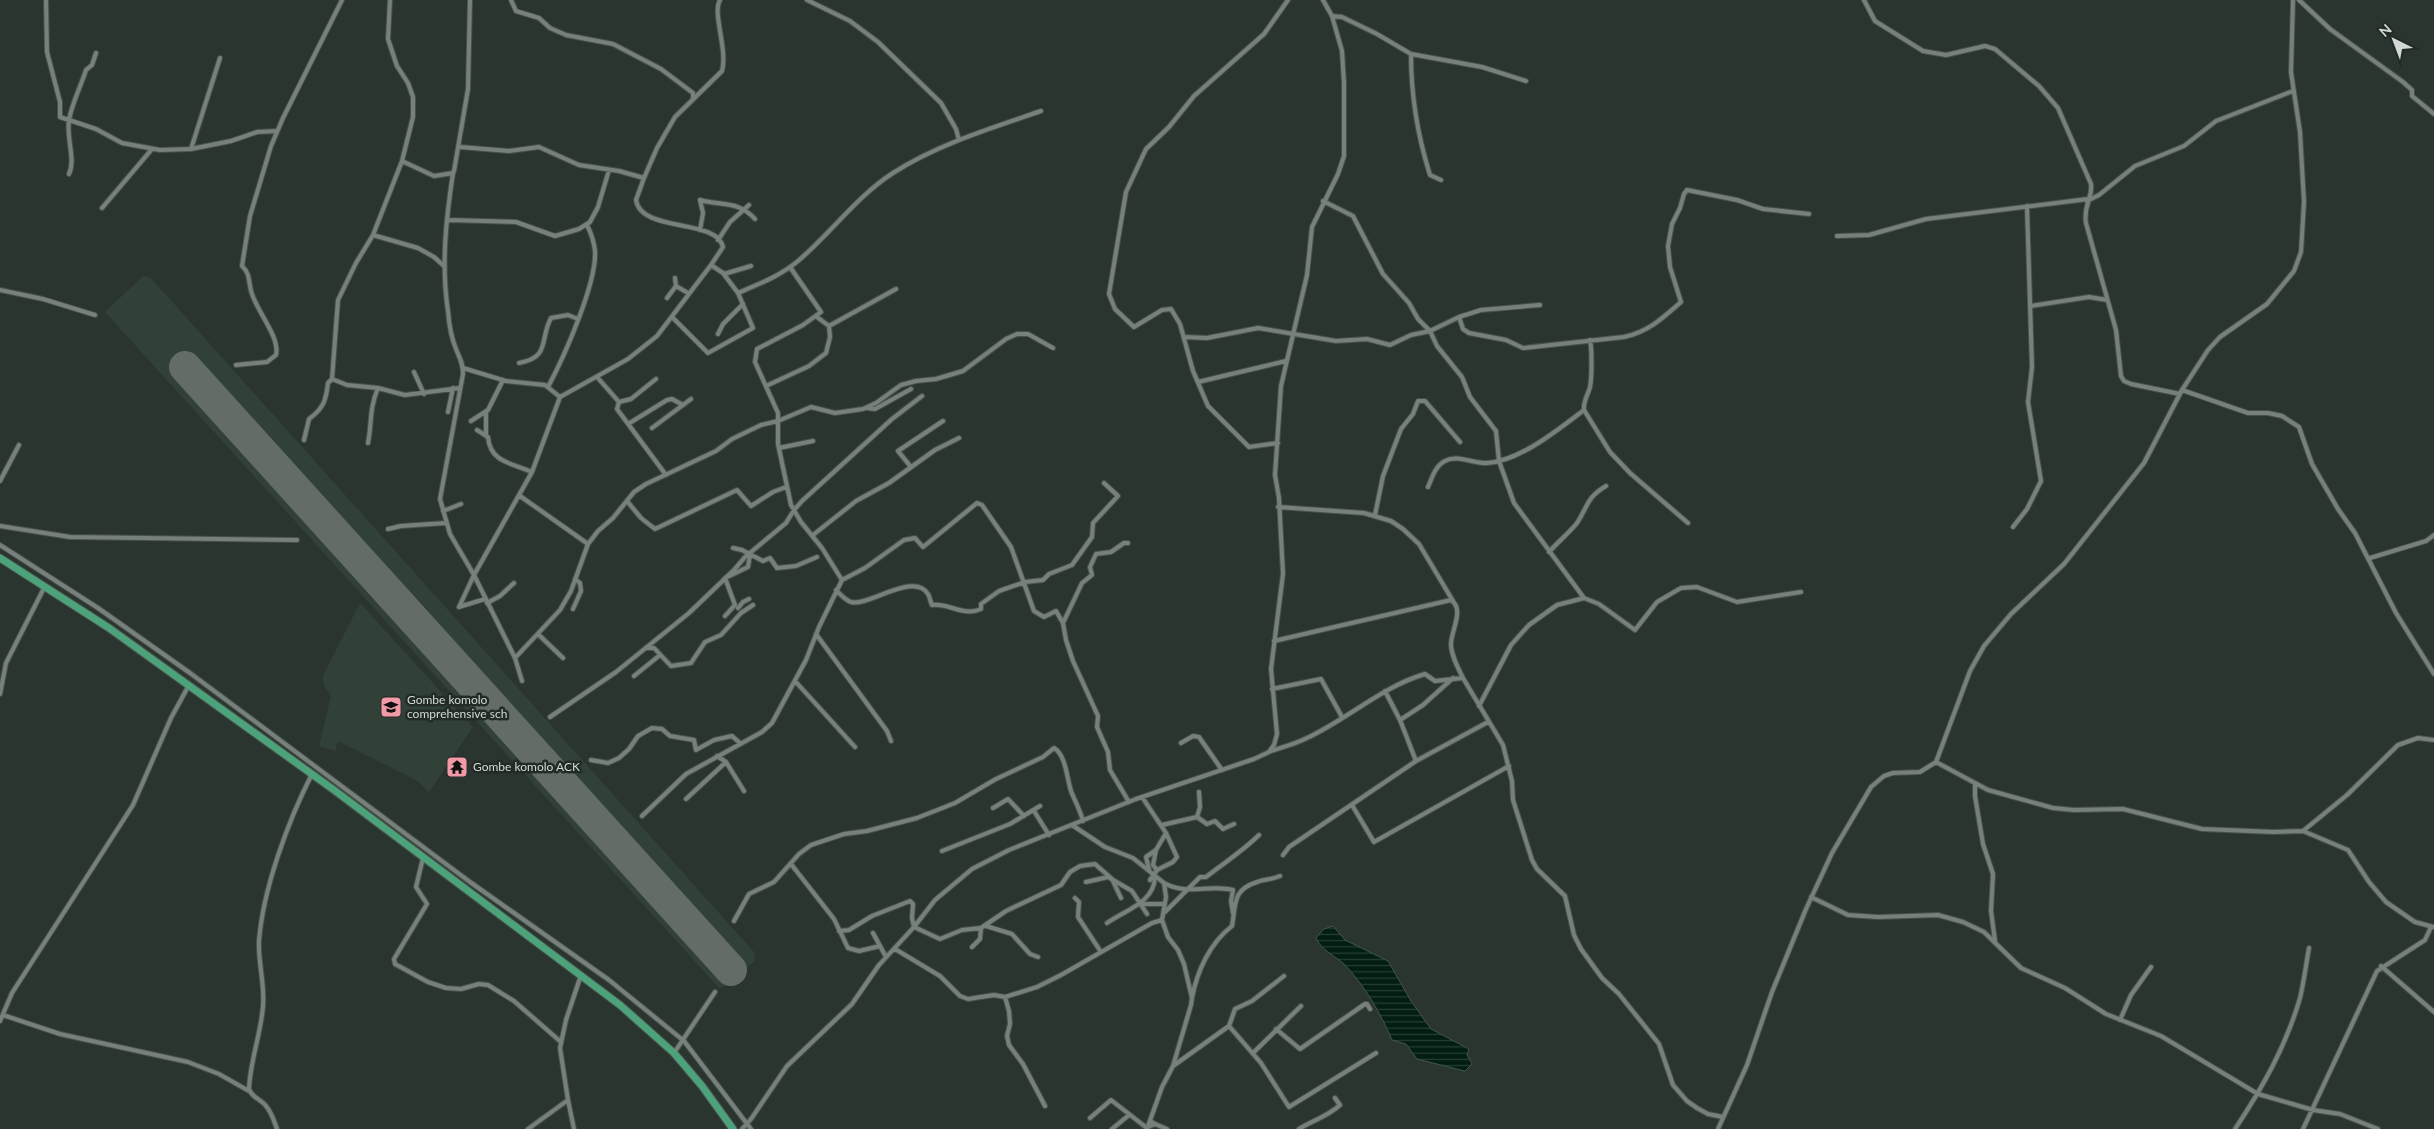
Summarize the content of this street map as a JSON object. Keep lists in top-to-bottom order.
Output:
{
  "places": {
    "school or university": ["Gombe komolo comprehensive sch"],
    "temple": ["Gombe komolo ACK"]
  },
  "north": "top left"
}
